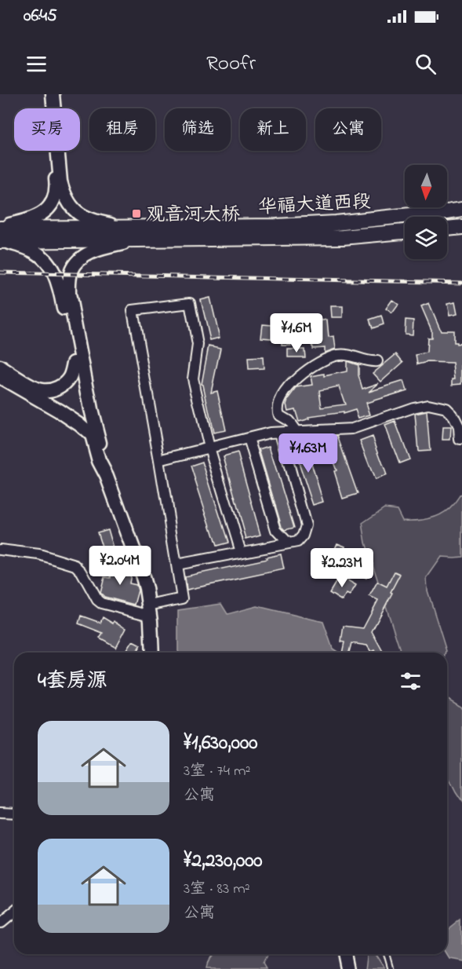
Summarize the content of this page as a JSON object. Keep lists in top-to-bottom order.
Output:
{
  "streets": {
    "main road": ["华福大道西段"]
  },
  "places": {
    "transit": ["观音河大桥"]
  },
  "north": "bottom",
  "page": {
    "status": "06:45",
    "header": "Roofr",
    "chip": [
      "买房",
      "租房",
      "筛选",
      "新上",
      "公寓"
    ],
    "price": [
      "¥1.6M",
      "¥1.63M",
      "¥2.04M",
      "¥2.23M"
    ],
    "heading": "4套房源",
    "list": [
      {
        "name": "¥1,630,000",
        "note": "3室 · 74 m² · 公寓"
      },
      {
        "name": "¥2,230,000",
        "note": "3室 · 83 m² · 公寓"
      }
    ]
  }
}
